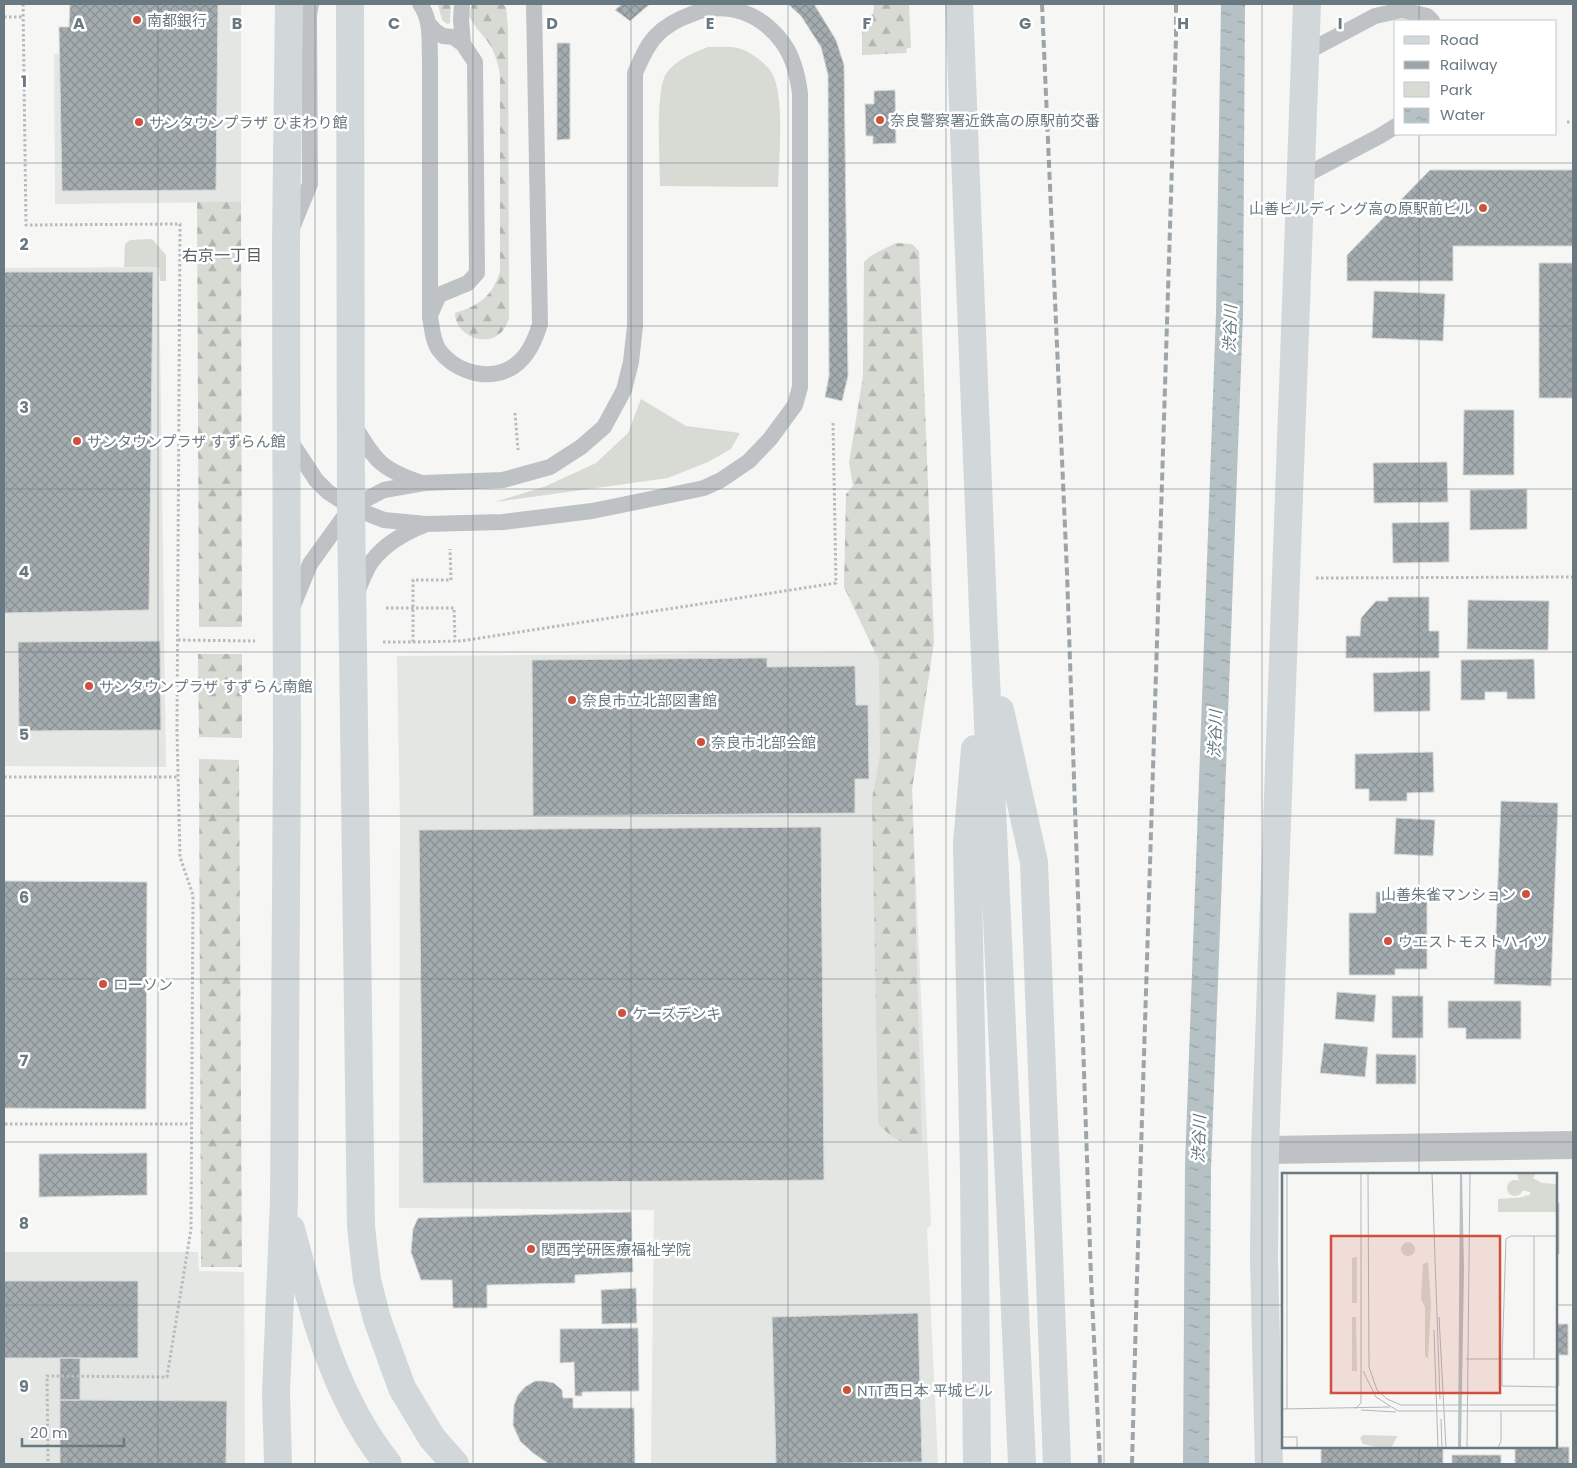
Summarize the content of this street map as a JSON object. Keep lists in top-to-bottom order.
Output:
{
  "districts": ["右京一丁目"],
  "water": ["渋谷川"],
  "places": [
    "南都銀行",
    "奈良警察署近鉄高の原駅前交番",
    "サンタウンプラザ ひまわり館",
    "山善ビルディング高の原駅前ビル",
    "サンタウンプラザ すずらん館",
    "サンタウンプラザ すずらん南館",
    "奈良市立北部図書館",
    "奈良市北部会館",
    "山善朱雀マンション",
    "ウエストモストハイツ",
    "ローソン",
    "ケーズデンキ",
    "関西学研医療福祉学院",
    "NTT西日本 平城ビル"
  ],
  "legend": [
    "Road",
    "Railway",
    "Park",
    "Water"
  ],
  "scale_bar": "20 m",
  "grid": {
    "columns": [
      "A",
      "B",
      "C",
      "D",
      "E",
      "F",
      "G",
      "H",
      "I"
    ],
    "rows": [
      "1",
      "2",
      "3",
      "4",
      "5",
      "6",
      "7",
      "8",
      "9"
    ]
  }
}
